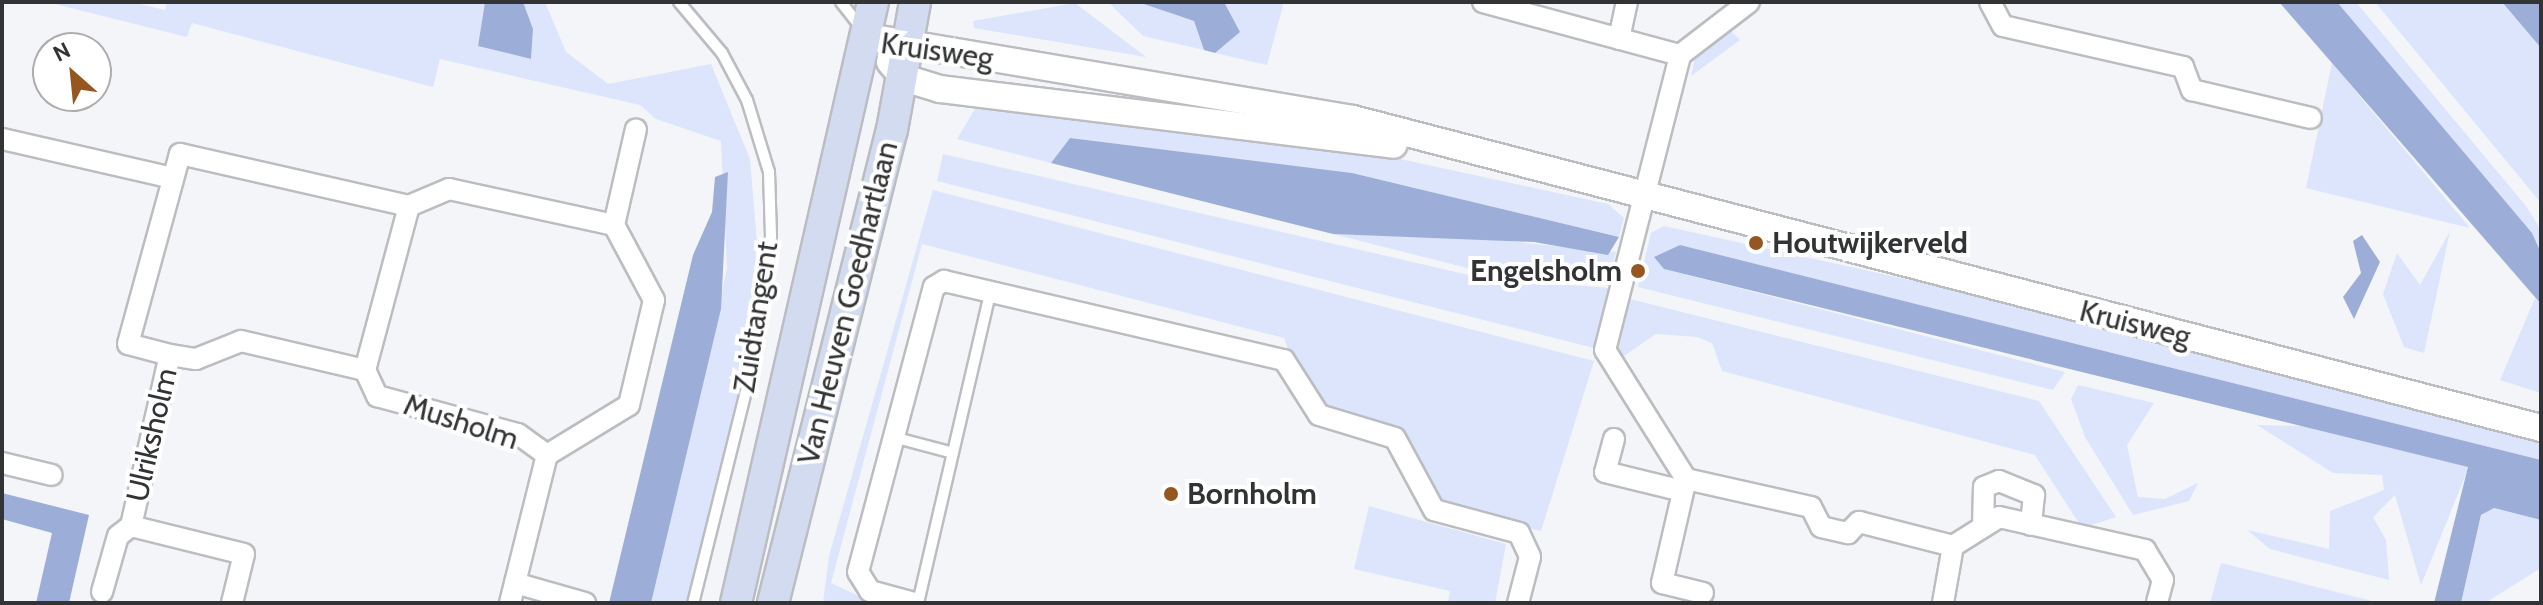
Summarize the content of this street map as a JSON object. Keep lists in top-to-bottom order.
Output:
{
  "streets": {
    "main road": ["Van Heuven Goedhartlaan"],
    "street": ["Kruisweg", "Musholm", "Ulriksholm"],
    "lane": ["Zuidtangent"]
  },
  "crossings": [
    ["Kruisweg", "Van Heuven Goedhartlaan"],
    ["Musholm", "Ulriksholm"]
  ],
  "places": ["Houtwijkerveld", "Engelsholm", "Bornholm"],
  "north": "top left"
}
